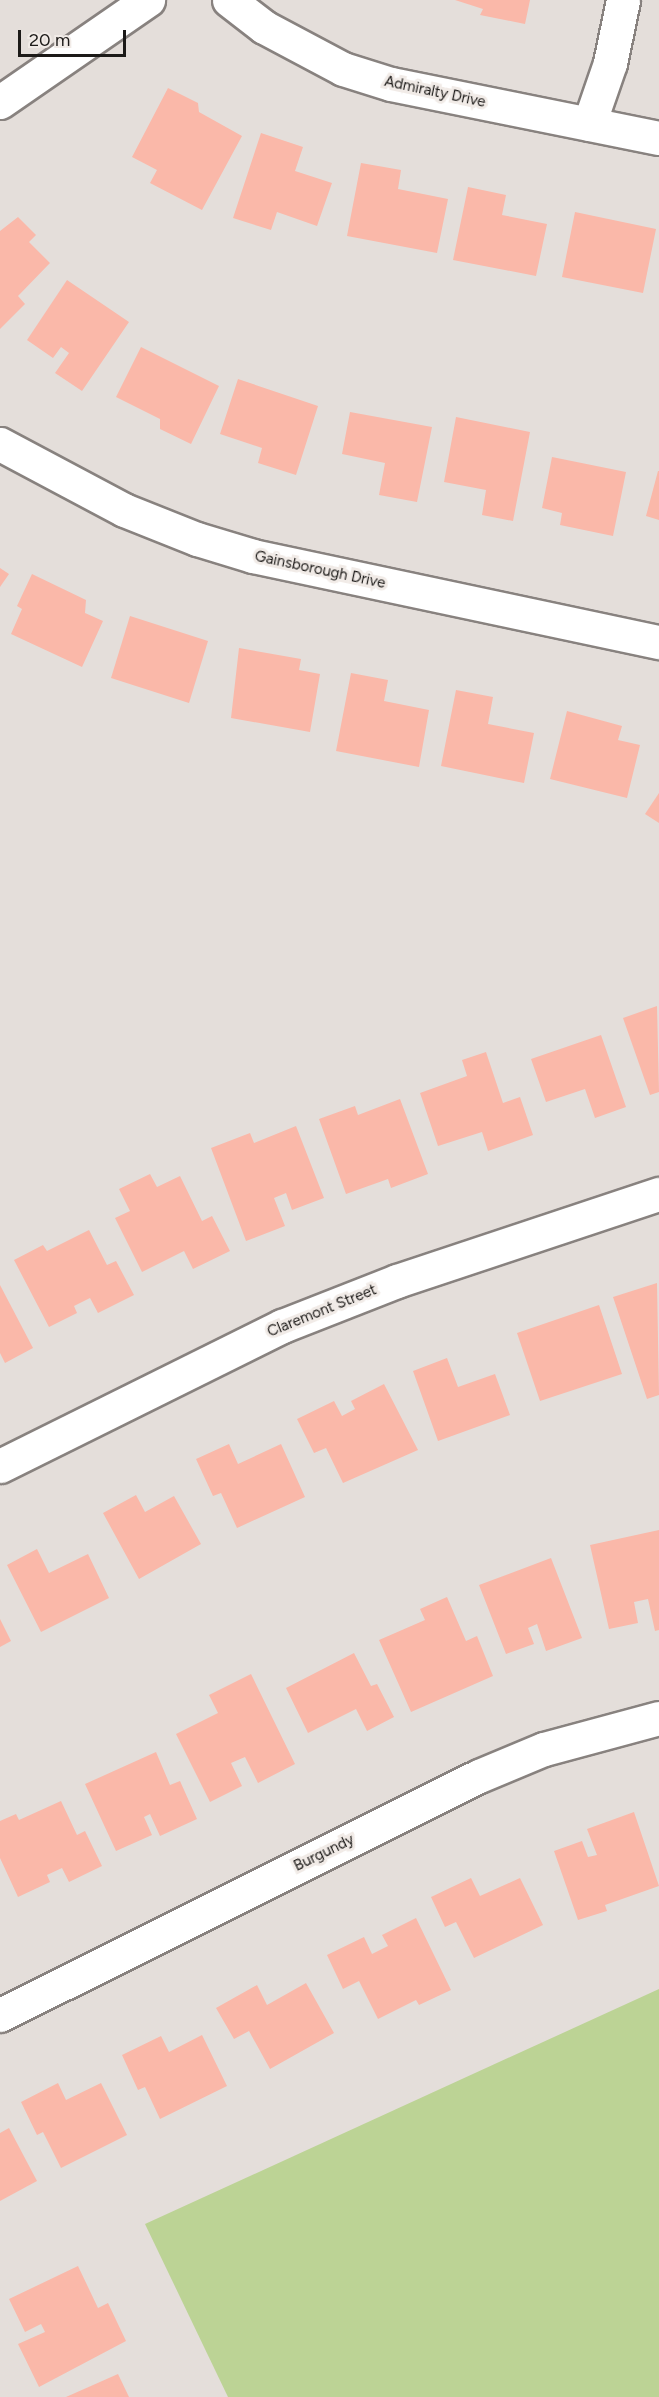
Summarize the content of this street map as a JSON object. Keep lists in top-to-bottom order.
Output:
{
  "streets": {
    "street": [
      "Admiralty Drive",
      "Gainsborough Drive",
      "Claremont Street",
      "Burgundy"
    ]
  },
  "scale_bar": "20 m"
}
